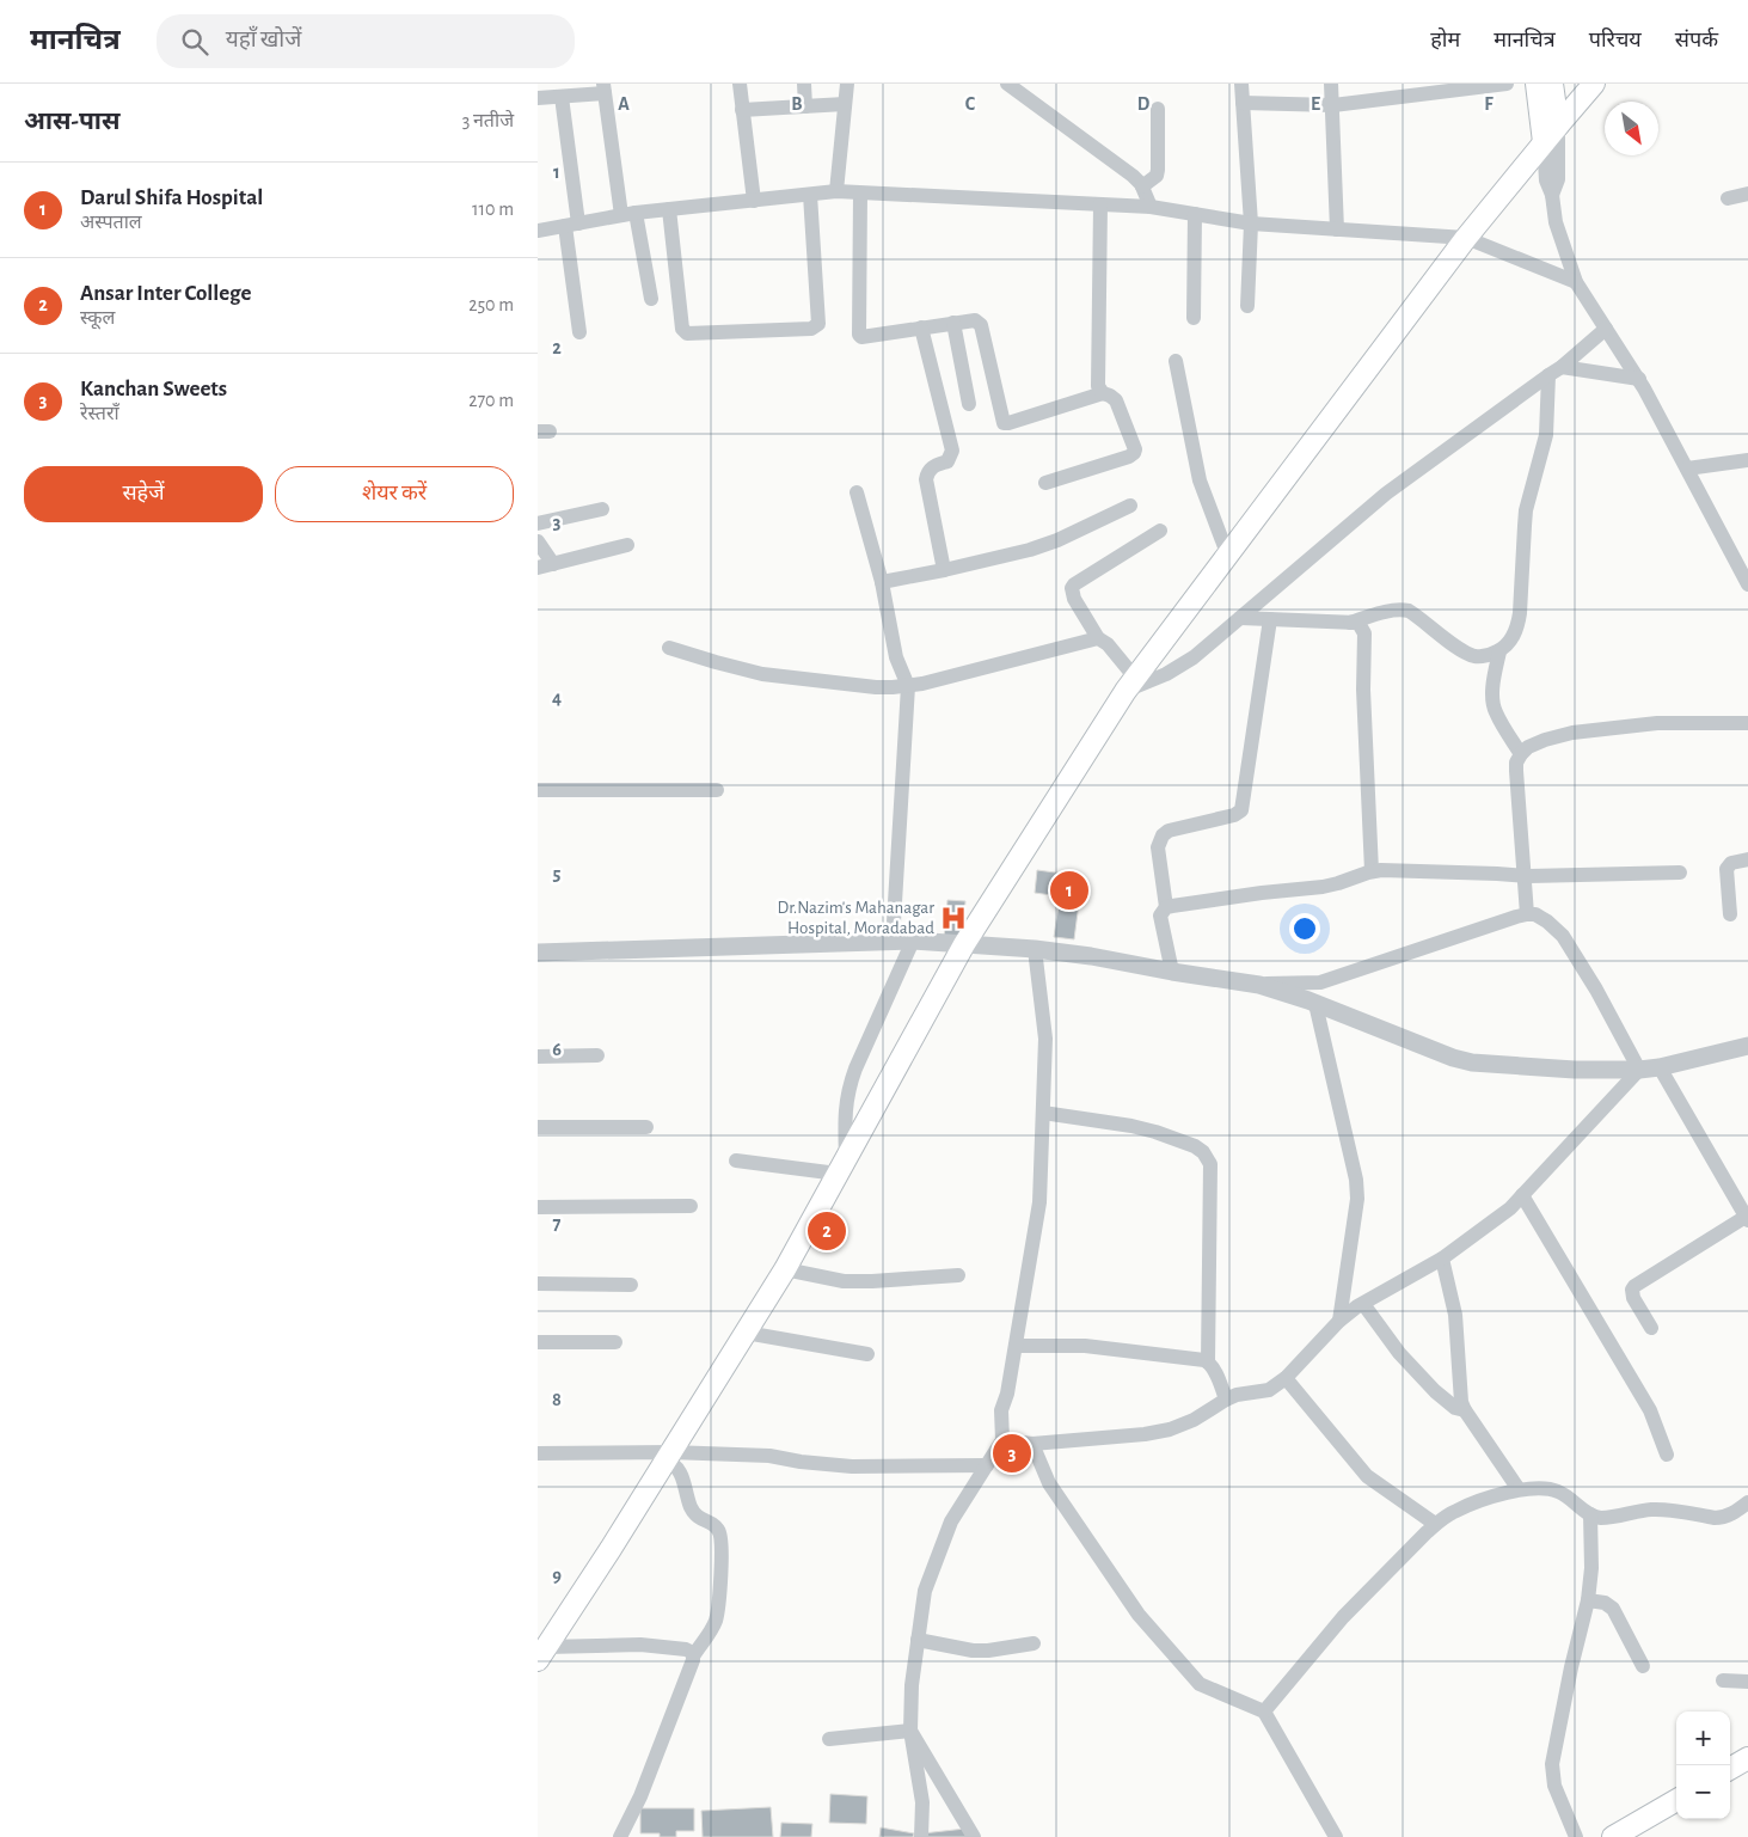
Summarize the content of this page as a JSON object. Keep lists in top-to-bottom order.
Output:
{
  "places": {
    "hospital": ["Dr.Nazim's Mahanagar Hospital, Moradabad"]
  },
  "north": "bottom right",
  "page": {
    "header": "मानचित्र",
    "search": "यहाँ खोजें",
    "nav": [
      "होम",
      "मानचित्र",
      "परिचय",
      "संपर्क"
    ],
    "heading": ["आस-पास", "3 नतीजे"],
    "list": [
      {
        "mark": "1",
        "name": "Darul Shifa Hospital",
        "note": "अस्पताल",
        "value": "110 m"
      },
      {
        "mark": "2",
        "name": "Ansar Inter College",
        "note": "स्कूल",
        "value": "250 m"
      },
      {
        "mark": "3",
        "name": "Kanchan Sweets",
        "note": "रेस्तराँ",
        "value": "270 m"
      }
    ],
    "buttons": ["सहेजें", "शेयर करें"],
    "pins": ["1", "2", "3"],
    "map_buttons": ["+", "−"]
  },
  "grid": {
    "columns": [
      "A",
      "B",
      "C",
      "D",
      "E",
      "F"
    ],
    "rows": [
      "1",
      "2",
      "3",
      "4",
      "5",
      "6",
      "7",
      "8",
      "9"
    ]
  }
}
